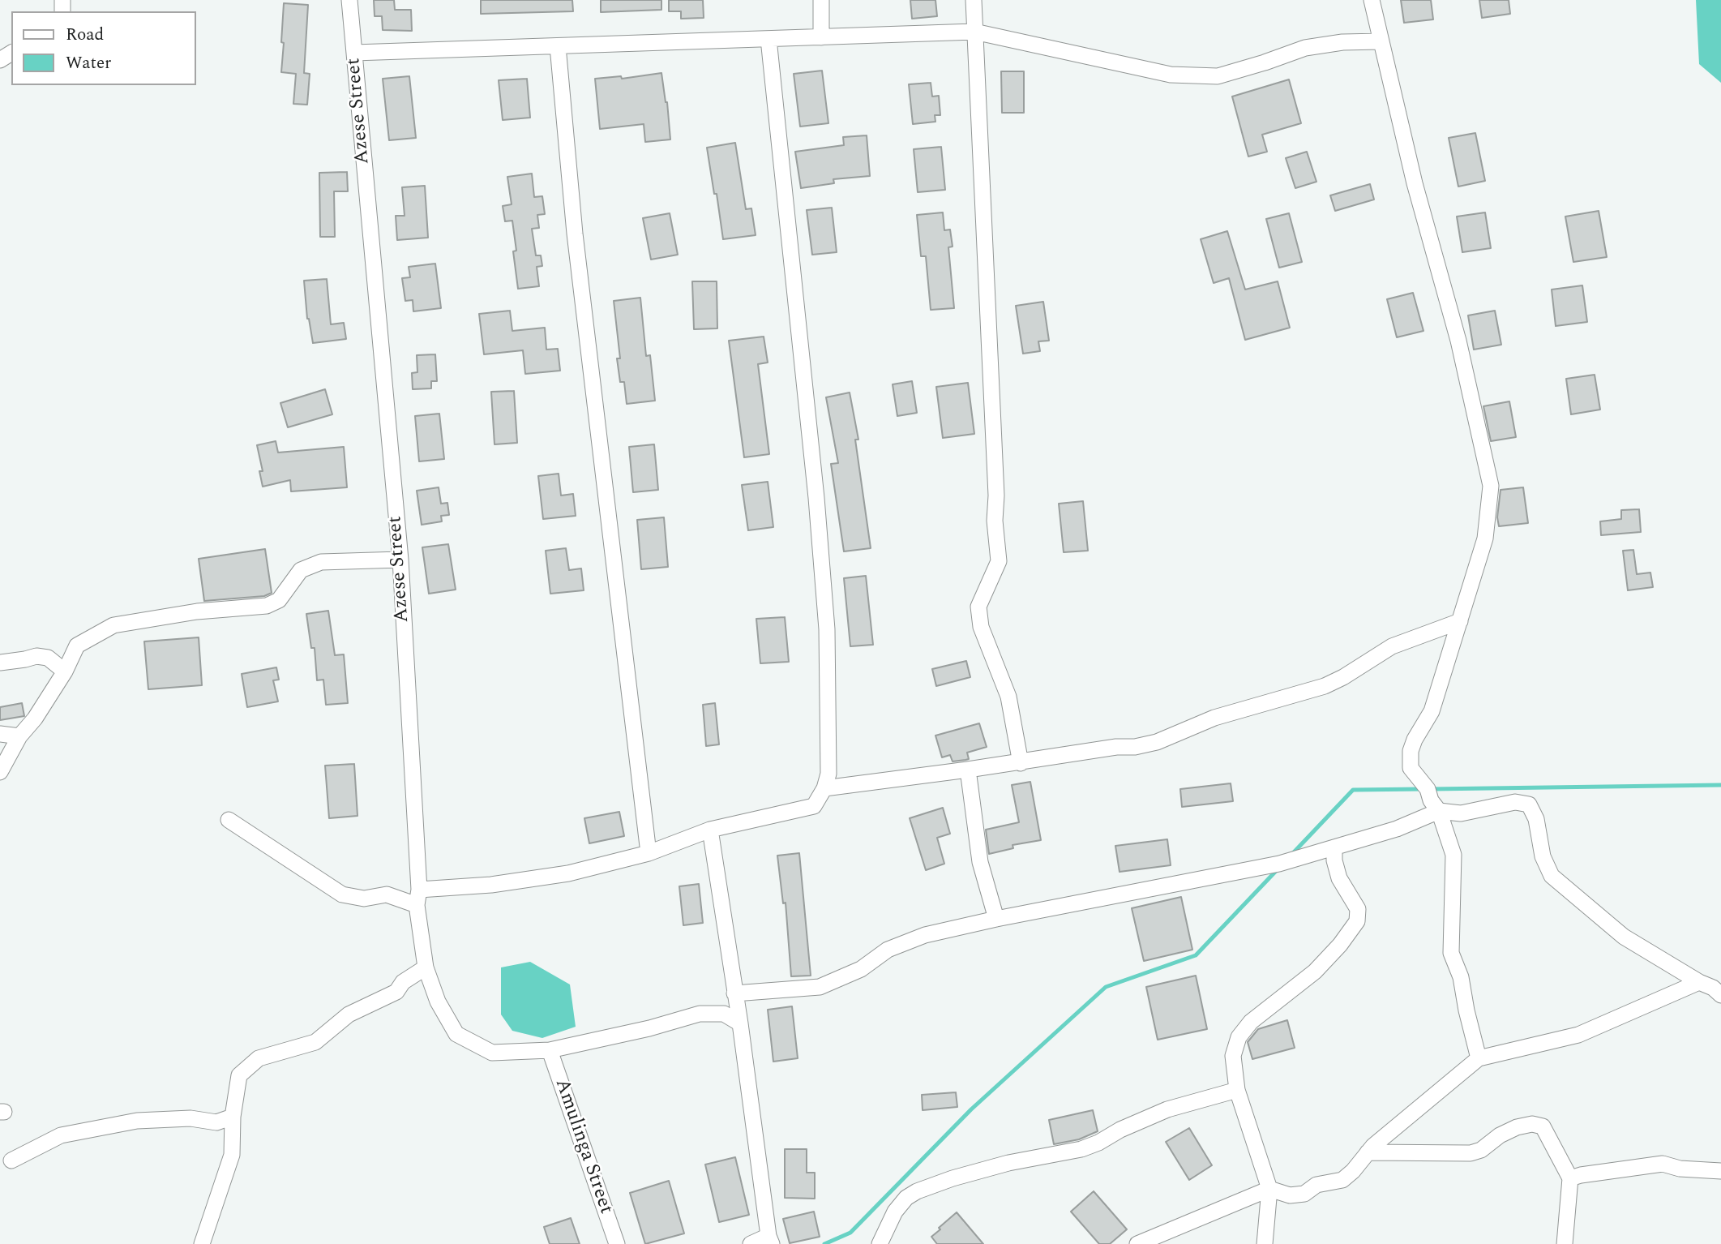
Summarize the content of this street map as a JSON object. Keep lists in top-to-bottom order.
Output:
{
  "streets": {
    "street": ["Azese Street", "Amulinga Street"]
  },
  "crossings": [
    ["Azese Street", "Amulinga Street"]
  ],
  "legend": ["Road", "Water"]
}
